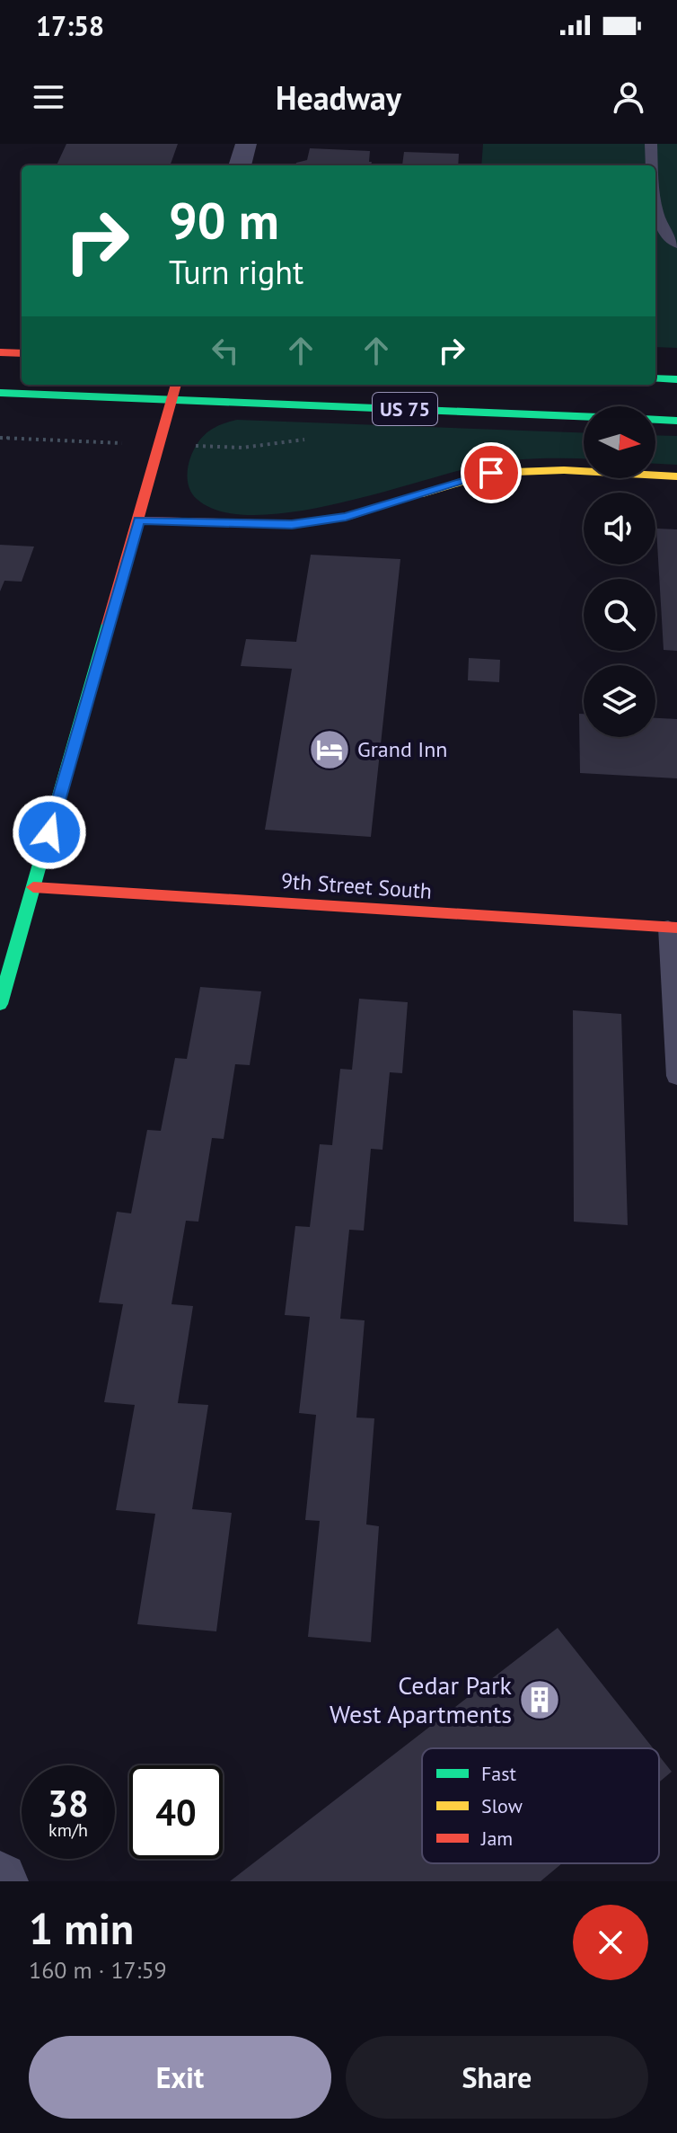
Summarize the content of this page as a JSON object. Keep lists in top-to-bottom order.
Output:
{
  "streets": {
    "street": ["US 75", "9th Street South"]
  },
  "places": {
    "hotel": ["Grand Inn"],
    "building": ["Cedar Park West Apartments"]
  },
  "legend": ["Fast", "Slow", "Jam"],
  "north": "right",
  "page": {
    "status": "17:58",
    "header": "Headway",
    "turn": ["90 m", "Turn right"],
    "speed": "38 km/h",
    "limit": "40",
    "heading": ["1 min", "160 m · 17:59"],
    "buttons": ["Exit", "Share"]
  }
}
